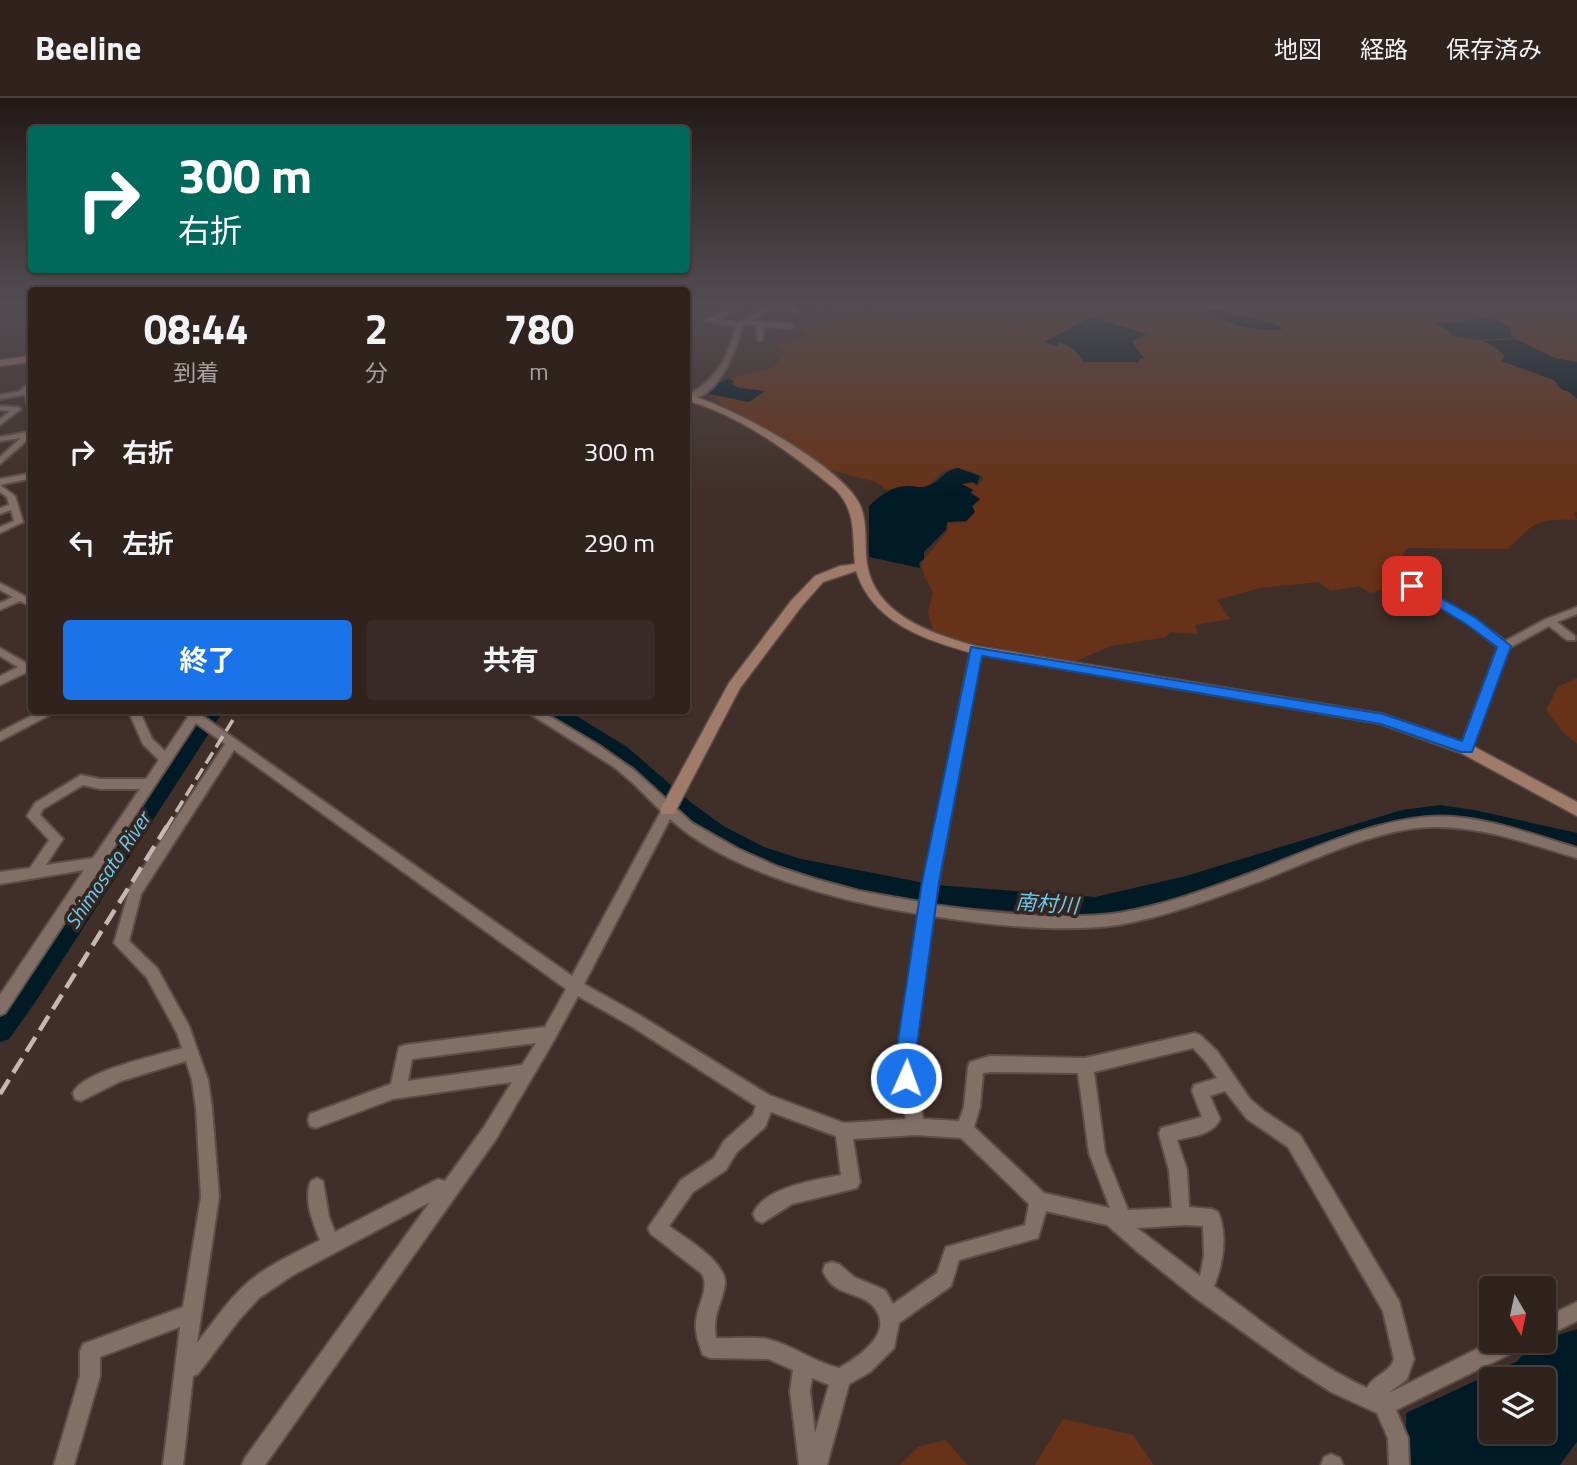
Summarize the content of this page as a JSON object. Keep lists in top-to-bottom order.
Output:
{
  "water": ["Shimosato River", "南村川"],
  "north": "bottom",
  "page": {
    "header": "Beeline",
    "nav": ["地図", "経路", "保存済み"],
    "turn": ["300 m", "右折"],
    "eta": [
      "08:44",
      "到着",
      "2",
      "分",
      "780",
      "m"
    ],
    "list": [
      {
        "name": "右折",
        "value": "300 m"
      },
      {
        "name": "左折",
        "value": "290 m"
      }
    ],
    "buttons": ["終了", "共有"]
  }
}
